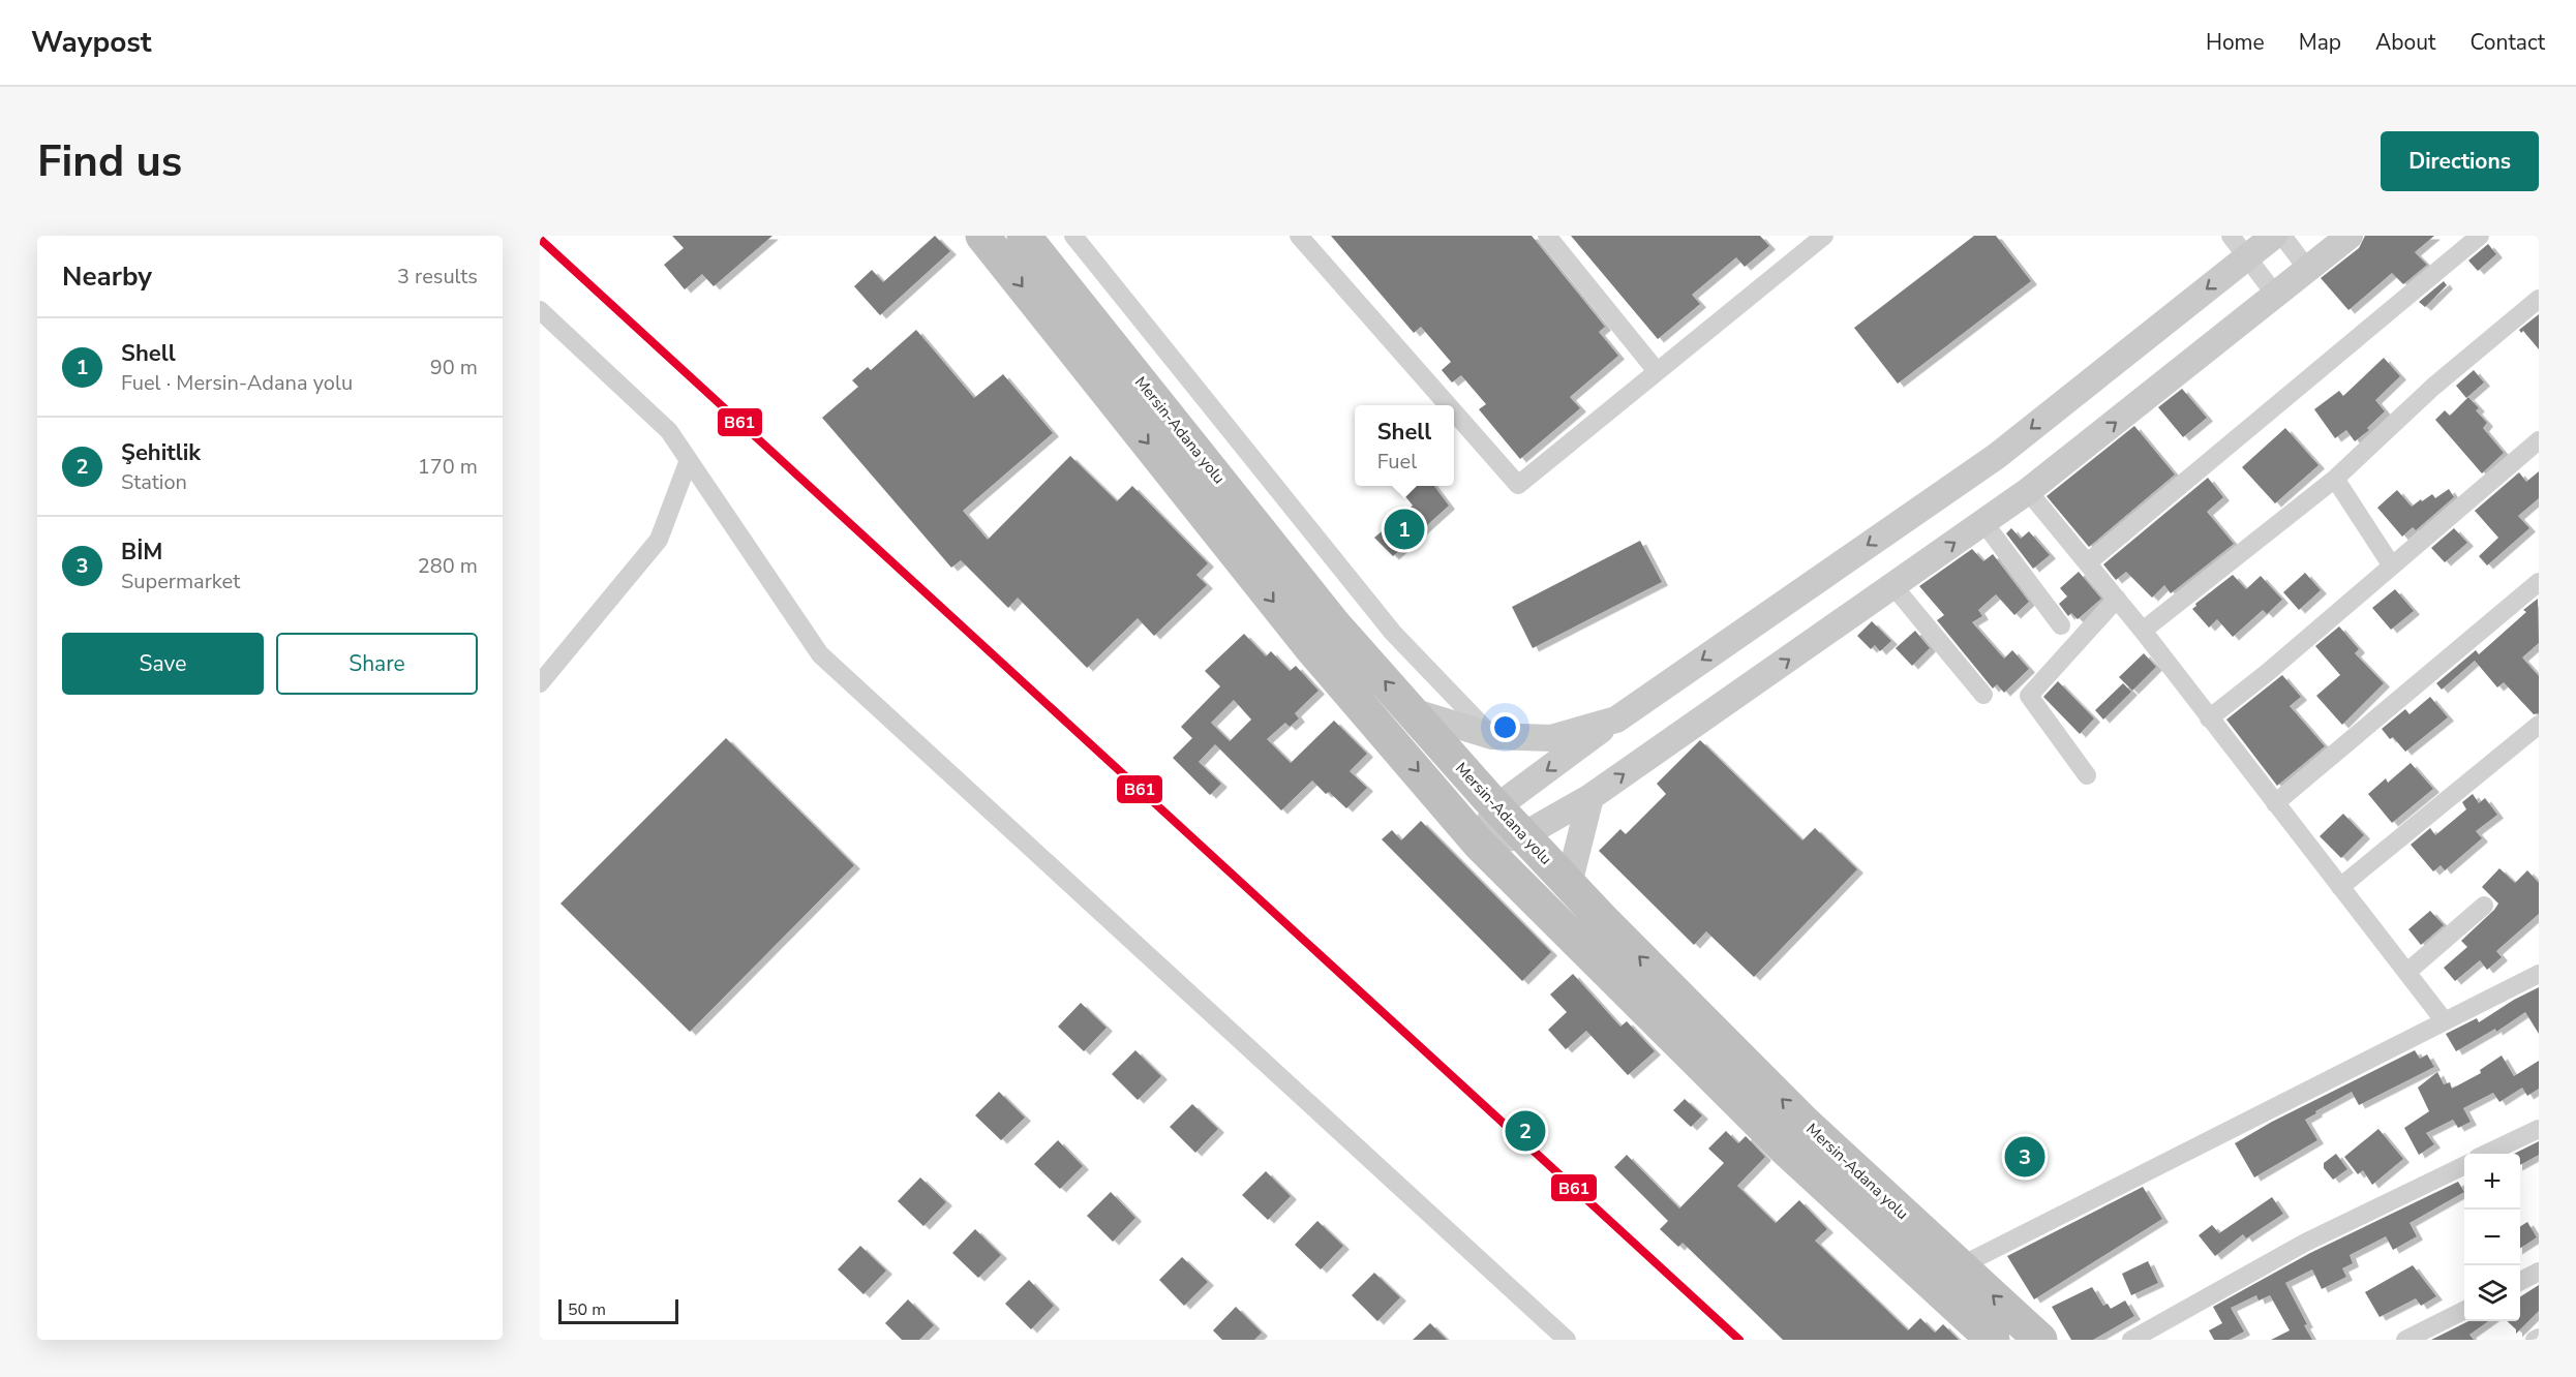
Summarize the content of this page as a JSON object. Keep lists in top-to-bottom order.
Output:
{
  "streets": {
    "highway": ["Mersin-Adana yolu"]
  },
  "lines": ["transit line B61"],
  "scale_bar": "50 m",
  "page": {
    "header": "Waypost",
    "nav": [
      "Home",
      "Map",
      "About",
      "Contact"
    ],
    "buttons": [
      "Directions",
      ["Save", "Share"]
    ],
    "title": "Find us",
    "heading": ["Nearby", "3 results"],
    "list": [
      {
        "mark": "1",
        "name": "Shell",
        "note": "Fuel · Mersin-Adana yolu",
        "value": "90 m"
      },
      {
        "mark": "2",
        "name": "Şehitlik",
        "note": "Station",
        "value": "170 m"
      },
      {
        "mark": "3",
        "name": "BİM",
        "note": "Supermarket",
        "value": "280 m"
      }
    ],
    "popup": ["Shell", "Fuel"],
    "pins": ["1", "2", "3"],
    "map_buttons": ["+", "−"],
    "scale": "50 m"
  }
}
